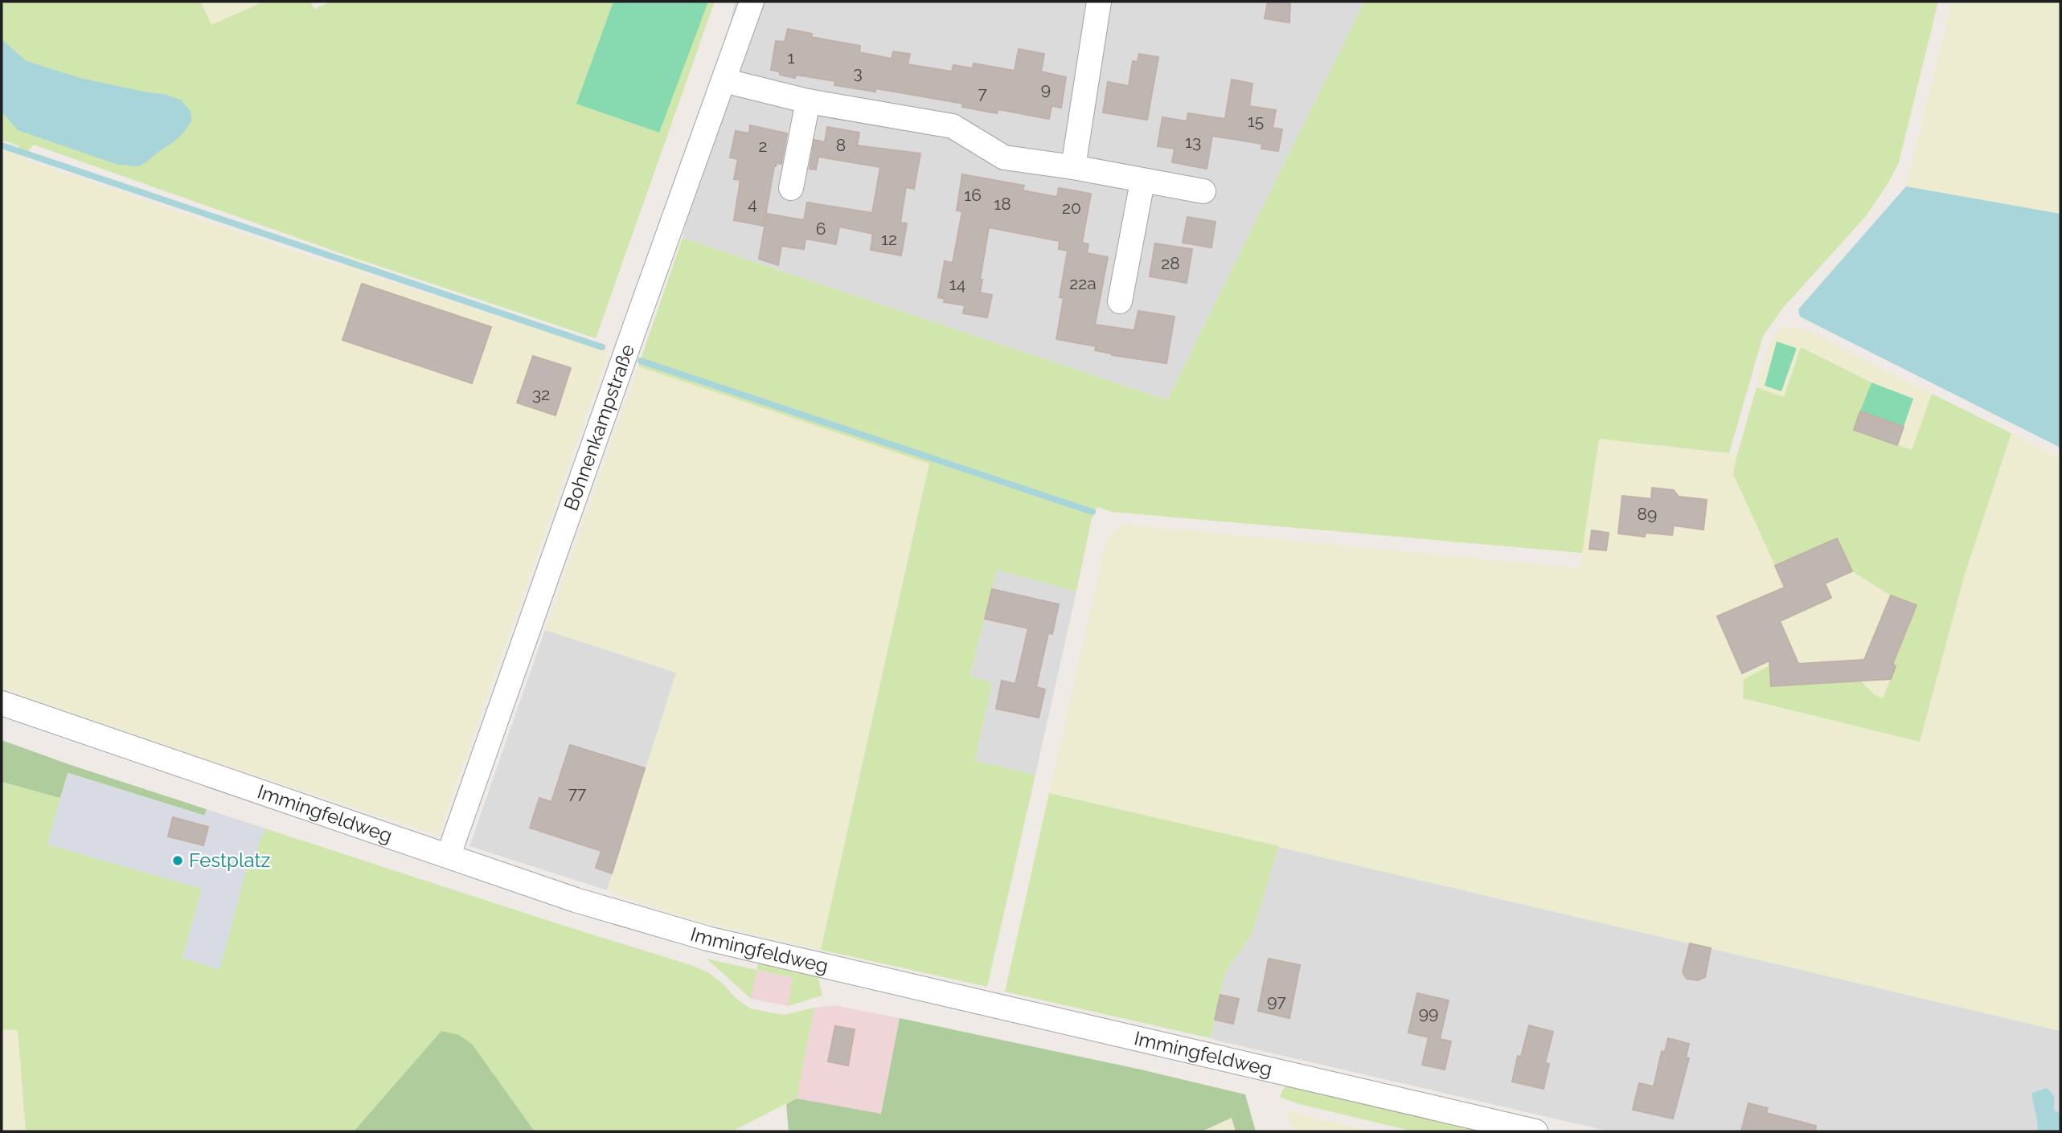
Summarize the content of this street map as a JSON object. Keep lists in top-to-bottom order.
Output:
{
  "streets": {
    "street": ["Bohnenkampstraße", "Immingfeldweg"]
  },
  "crossings": [
    ["Bohnenkampstraße", "Immingfeldweg"]
  ],
  "places": ["Festplatz"],
  "house_numbers": [
    "1",
    "3",
    "9",
    "7",
    "15",
    "13",
    "8",
    "2",
    "16",
    "4",
    "18",
    "20",
    "6",
    "12",
    "28",
    "22a",
    "14",
    "32",
    "89",
    "77",
    "97",
    "99"
  ]
}
